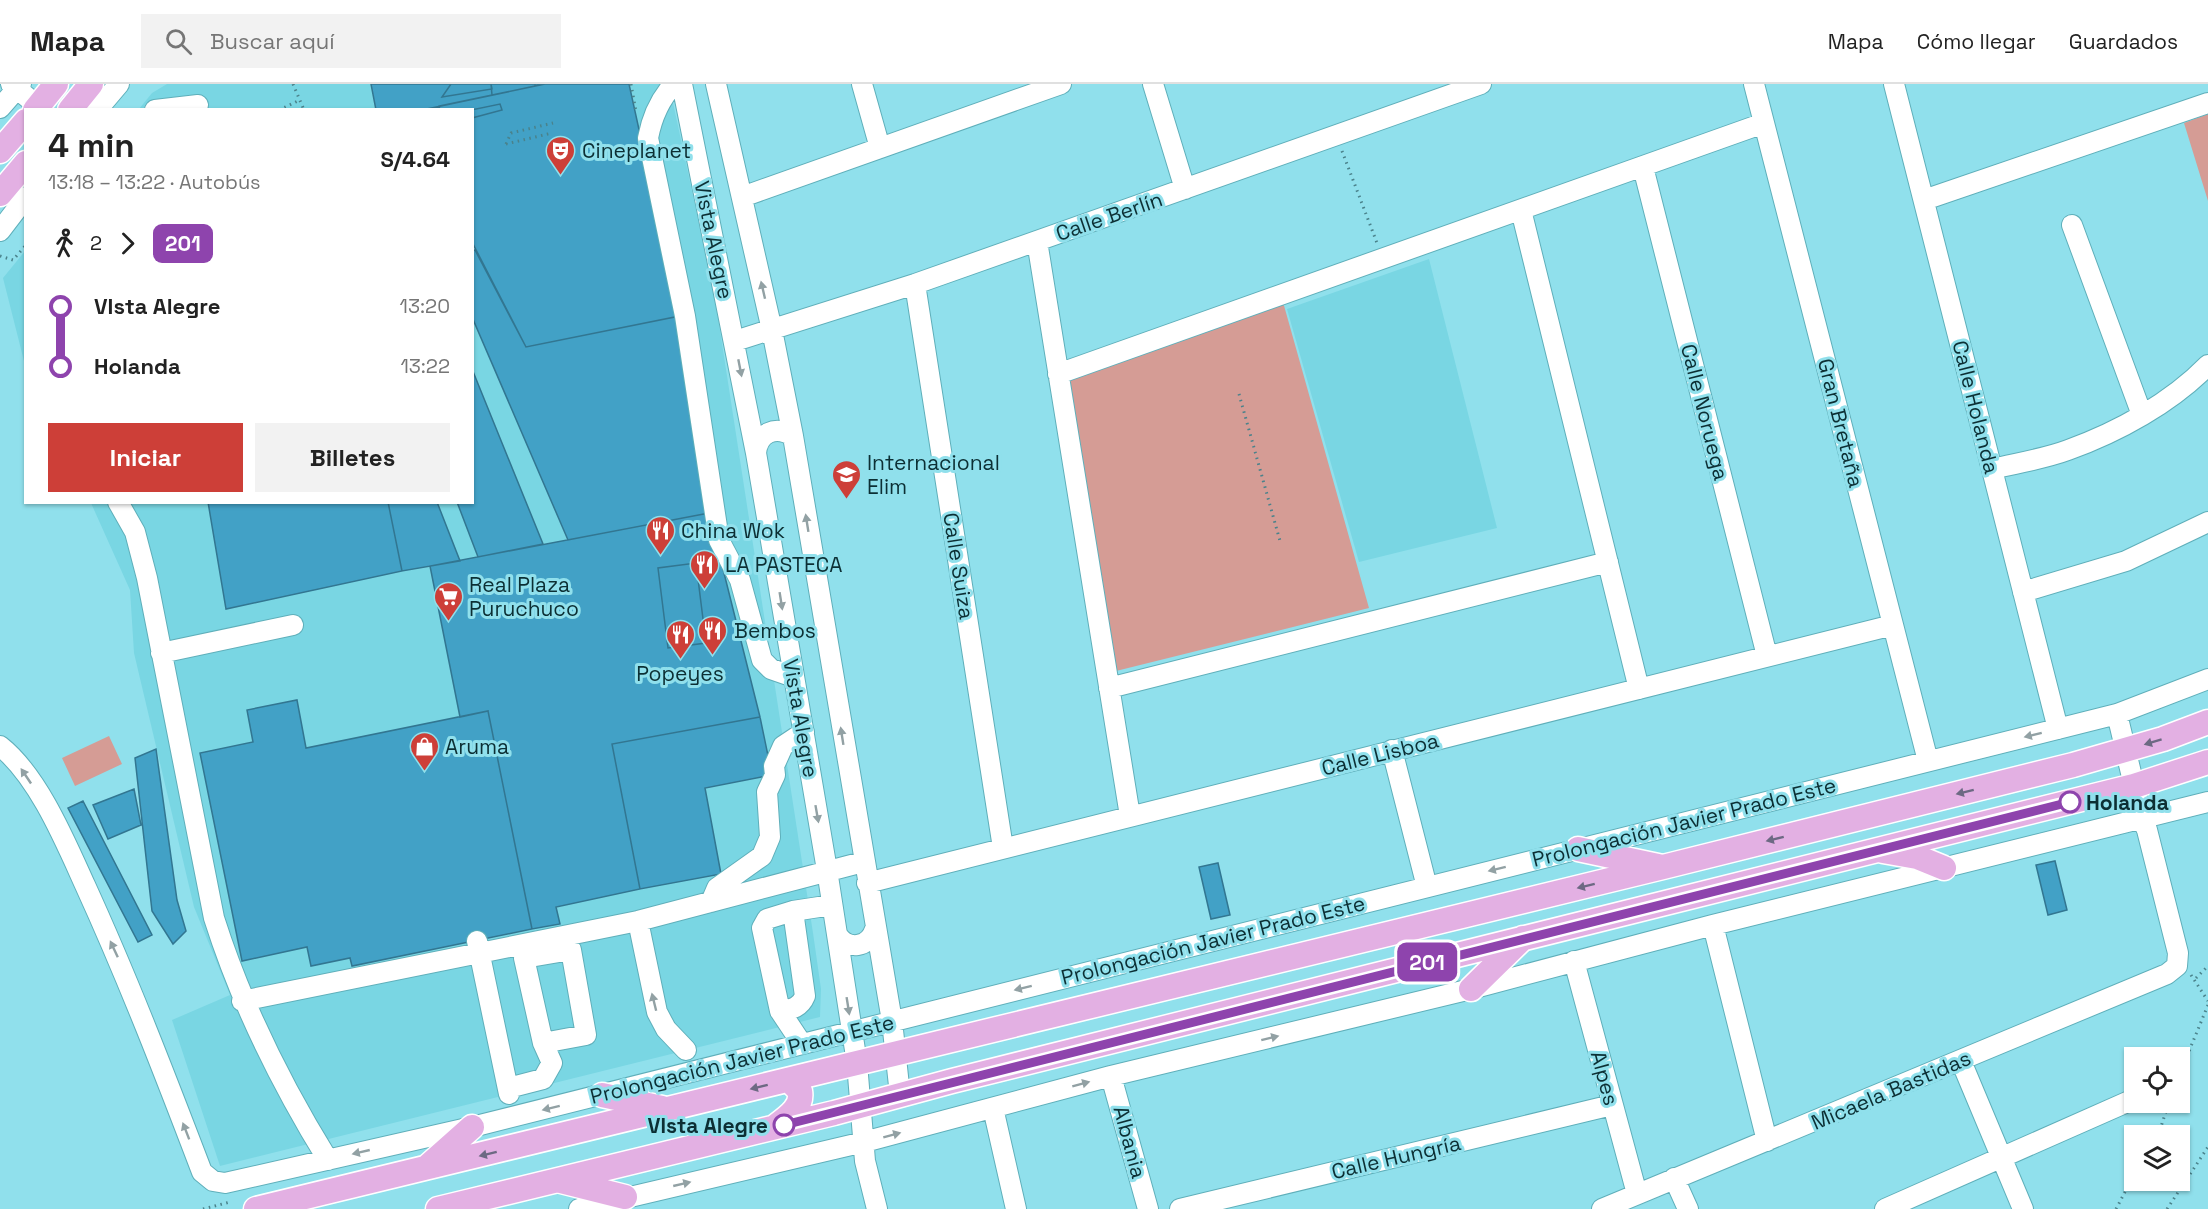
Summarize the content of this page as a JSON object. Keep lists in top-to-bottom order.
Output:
{
  "streets": {
    "main road": ["Prolongación Javier Prado Este"],
    "street": [
      "Calle Berlín",
      "Vista Alegre",
      "Calle Holanda",
      "Calle Noruega",
      "Gran Bretaña",
      "Calle Suiza",
      "Calle Lisboa",
      "Alpes",
      "Micaela Bastidas",
      "Albania",
      "Calle Hungría"
    ]
  },
  "crossings": [
    ["Calle Berlín", "Vista Alegre"],
    ["Calle Berlín", "Calle Suiza"],
    ["Vista Alegre", "Calle Lisboa"],
    ["Vista Alegre", "Prolongación Javier Prado Este"],
    ["Calle Holanda", "Prolongación Javier Prado Este"],
    ["Calle Noruega", "Calle Lisboa"],
    ["Gran Bretaña", "Calle Lisboa"],
    ["Gran Bretaña", "Prolongación Javier Prado Este"],
    ["Calle Suiza", "Calle Lisboa"],
    ["Alpes", "Micaela Bastidas"],
    ["Alpes", "Calle Hungría"]
  ],
  "places": {
    "theatre": ["Cineplanet"],
    "school or university": ["Internacional Elim"],
    "restaurant": [
      "China Wok",
      "LA PASTECA",
      "Bembos",
      "Popeyes"
    ],
    "supermarket": ["Real Plaza Puruchuco"],
    "shop": ["Aruma"],
    "other": ["Holanda", "VIsta Alegre"]
  },
  "lines": ["bus line 201"],
  "page": {
    "header": "Mapa",
    "search": "Buscar aquí",
    "nav": ["Mapa", "Cómo llegar", "Guardados"],
    "on_map": "201",
    "heading": ["4 min", "13:18 – 13:22 · Autobús", "S/4.64"],
    "legs": ["2", "201"],
    "list": [
      {
        "name": "VIsta Alegre",
        "value": "13:20"
      },
      {
        "name": "Holanda",
        "value": "13:22"
      }
    ],
    "buttons": ["Iniciar", "Billetes"]
  }
}
